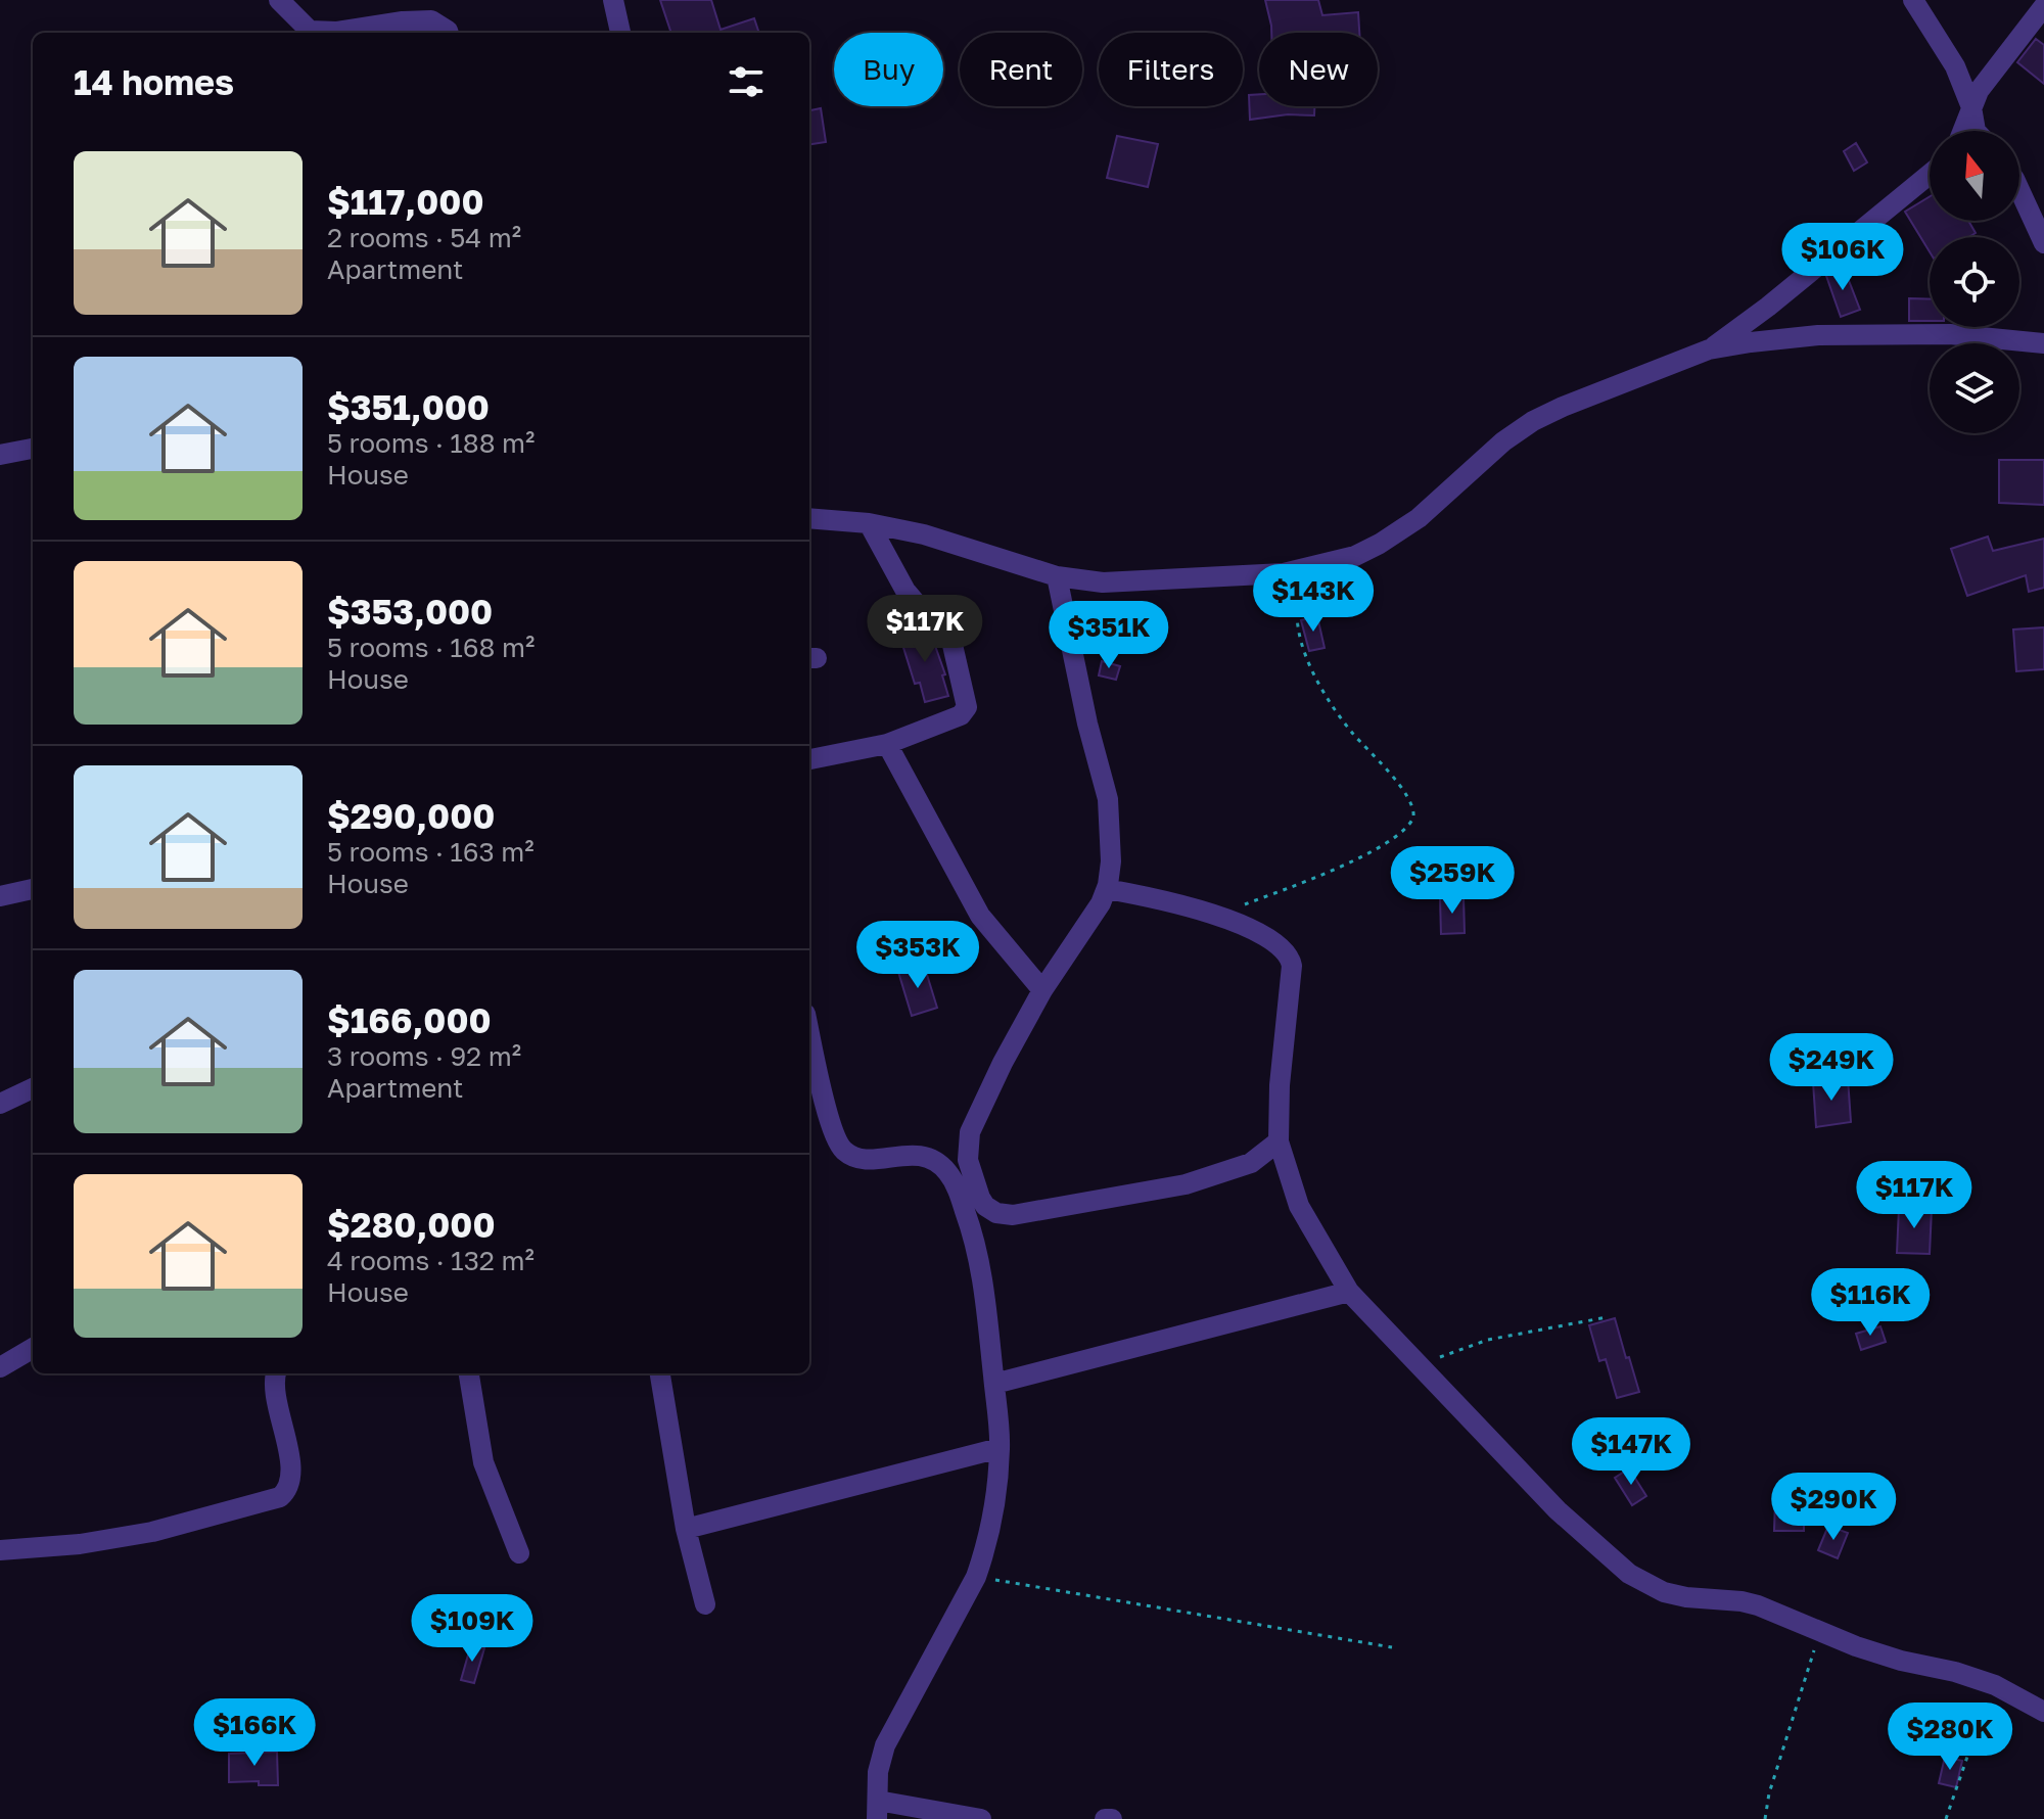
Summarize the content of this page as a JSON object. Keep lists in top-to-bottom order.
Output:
{
  "north": "top",
  "page": {
    "chip": [
      "Buy",
      "Rent",
      "Filters",
      "New"
    ],
    "heading": "14 homes",
    "list": [
      {
        "name": "$117,000",
        "note": "2 rooms · 54 m² · Apartment"
      },
      {
        "name": "$351,000",
        "note": "5 rooms · 188 m² · House"
      },
      {
        "name": "$353,000",
        "note": "5 rooms · 168 m² · House"
      },
      {
        "name": "$290,000",
        "note": "5 rooms · 163 m² · House"
      },
      {
        "name": "$166,000",
        "note": "3 rooms · 92 m² · Apartment"
      },
      {
        "name": "$280,000",
        "note": "4 rooms · 132 m² · House"
      }
    ],
    "price": [
      "$106K",
      "$143K",
      "$117K",
      "$351K",
      "$259K",
      "$353K",
      "$249K",
      "$117K",
      "$116K",
      "$147K",
      "$290K",
      "$109K",
      "$166K",
      "$280K"
    ]
  }
}
